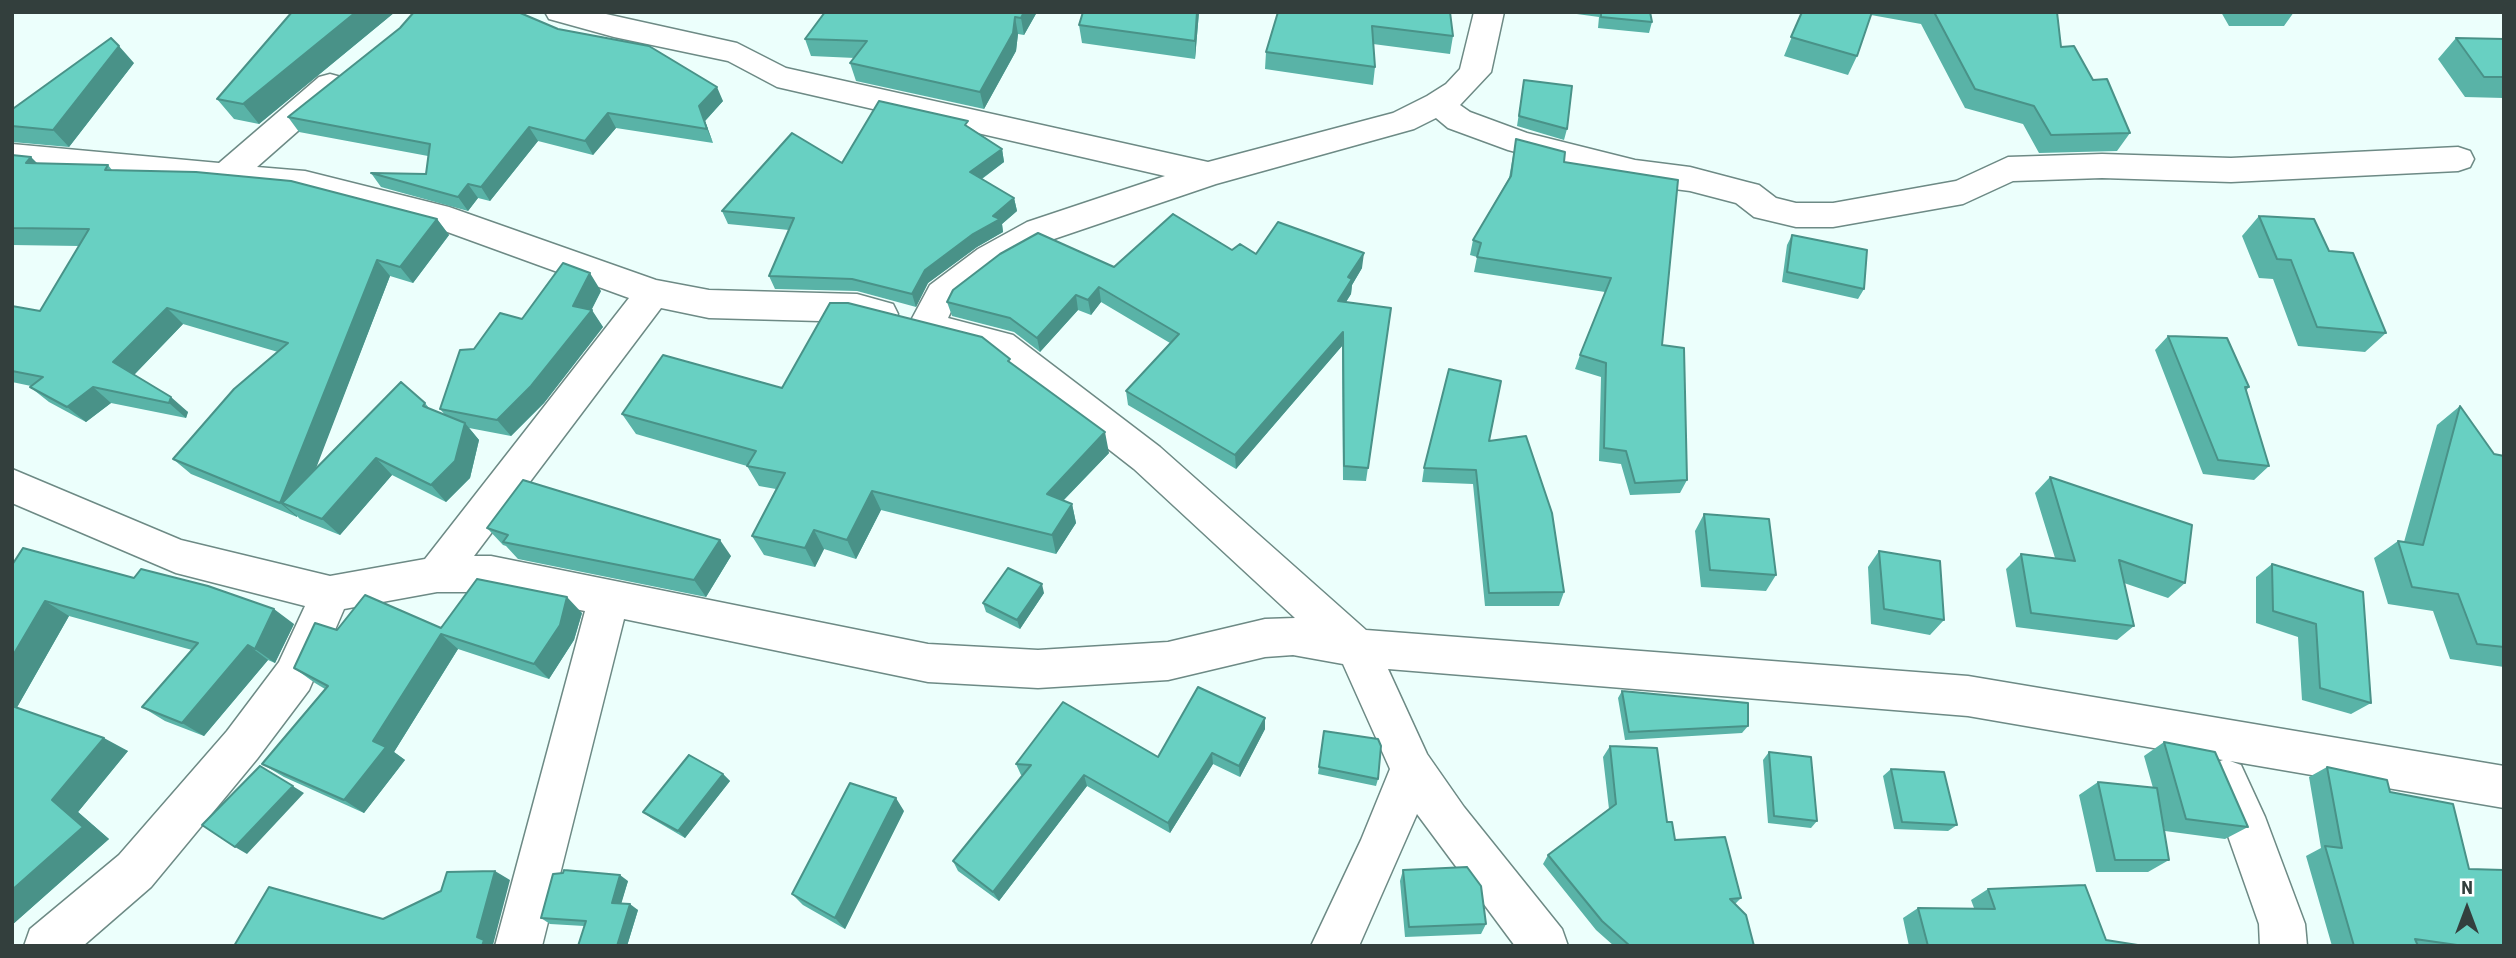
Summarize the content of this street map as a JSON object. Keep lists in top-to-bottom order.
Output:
{
  "north": "top"
}
